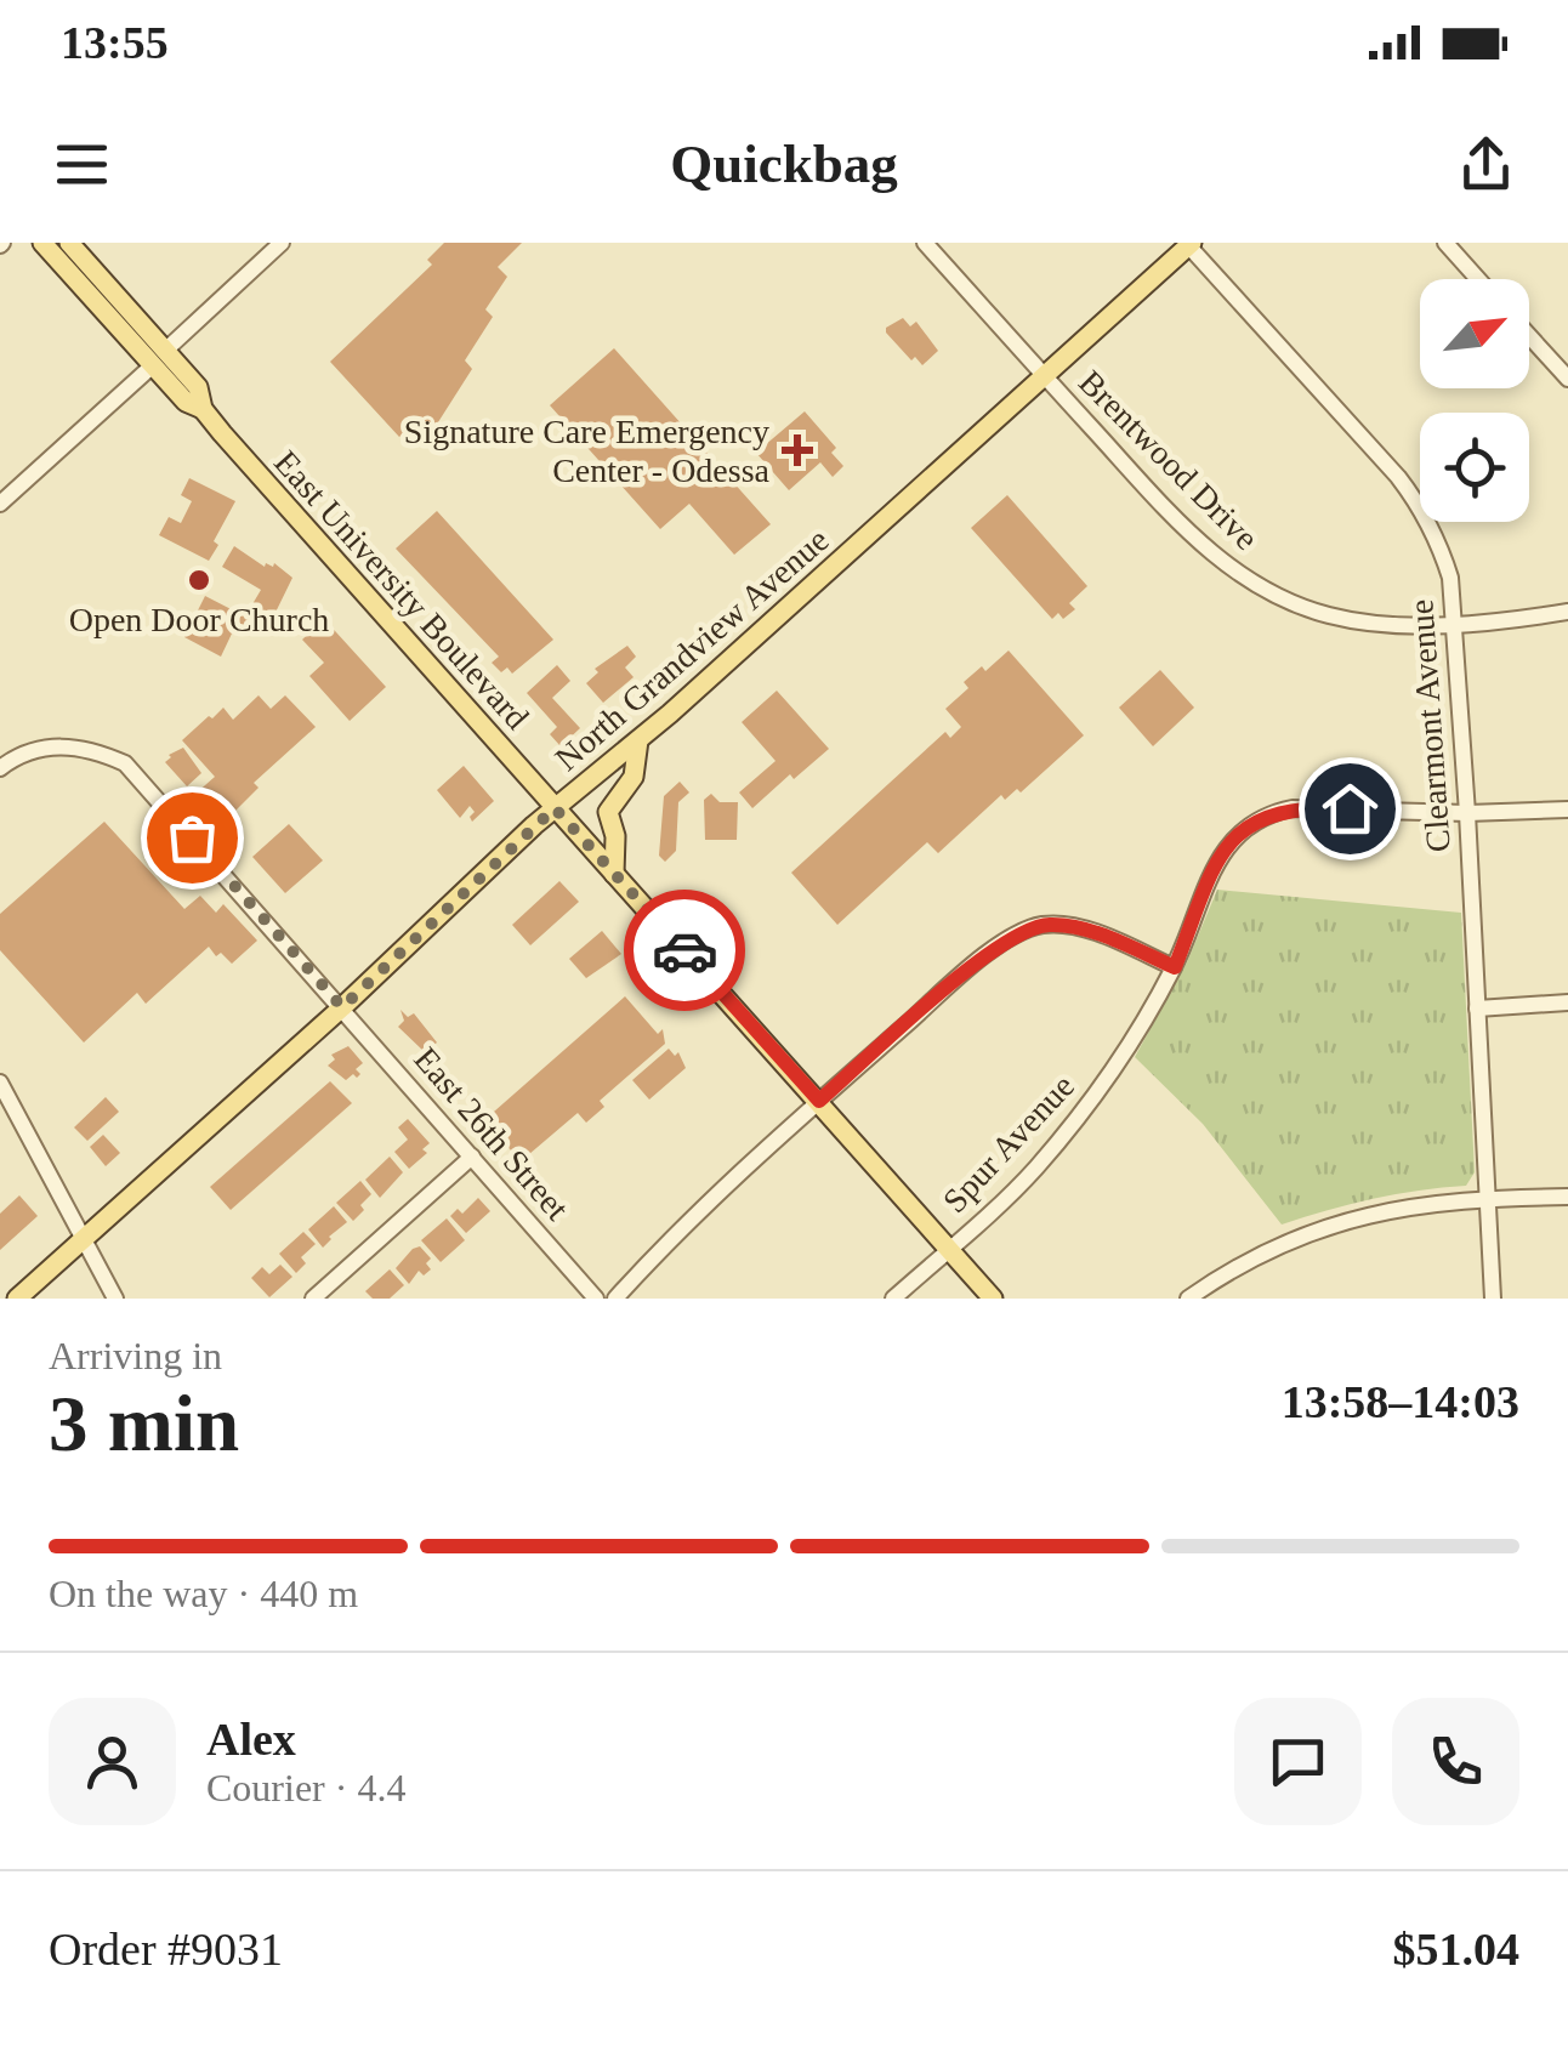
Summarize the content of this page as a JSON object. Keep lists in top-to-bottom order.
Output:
{
  "streets": {
    "main road": ["East University Boulevard", "North Grandview Avenue"],
    "street": [
      "Brentwood Drive",
      "Clearmont Avenue",
      "East 26th Street",
      "Spur Avenue"
    ]
  },
  "crossings": [
    ["Brentwood Drive", "North Grandview Avenue"],
    ["Brentwood Drive", "Clearmont Avenue"],
    ["East University Boulevard", "North Grandview Avenue"],
    ["East University Boulevard", "Spur Avenue"],
    ["North Grandview Avenue", "Clearmont Avenue"],
    ["North Grandview Avenue", "East 26th Street"],
    ["Clearmont Avenue", "Spur Avenue"]
  ],
  "places": {
    "health": ["Signature Care Emergency Center - Odessa"],
    "other": ["Open Door Church"]
  },
  "north": "top right",
  "page": {
    "status": "13:55",
    "header": "Quickbag",
    "heading": ["3 min", "Arriving in", "13:58–14:03"],
    "panel": [
      "Alex",
      "Courier · 4.4",
      "Order #9031",
      "$51.04"
    ],
    "bar": "On the way · 440 m"
  }
}
